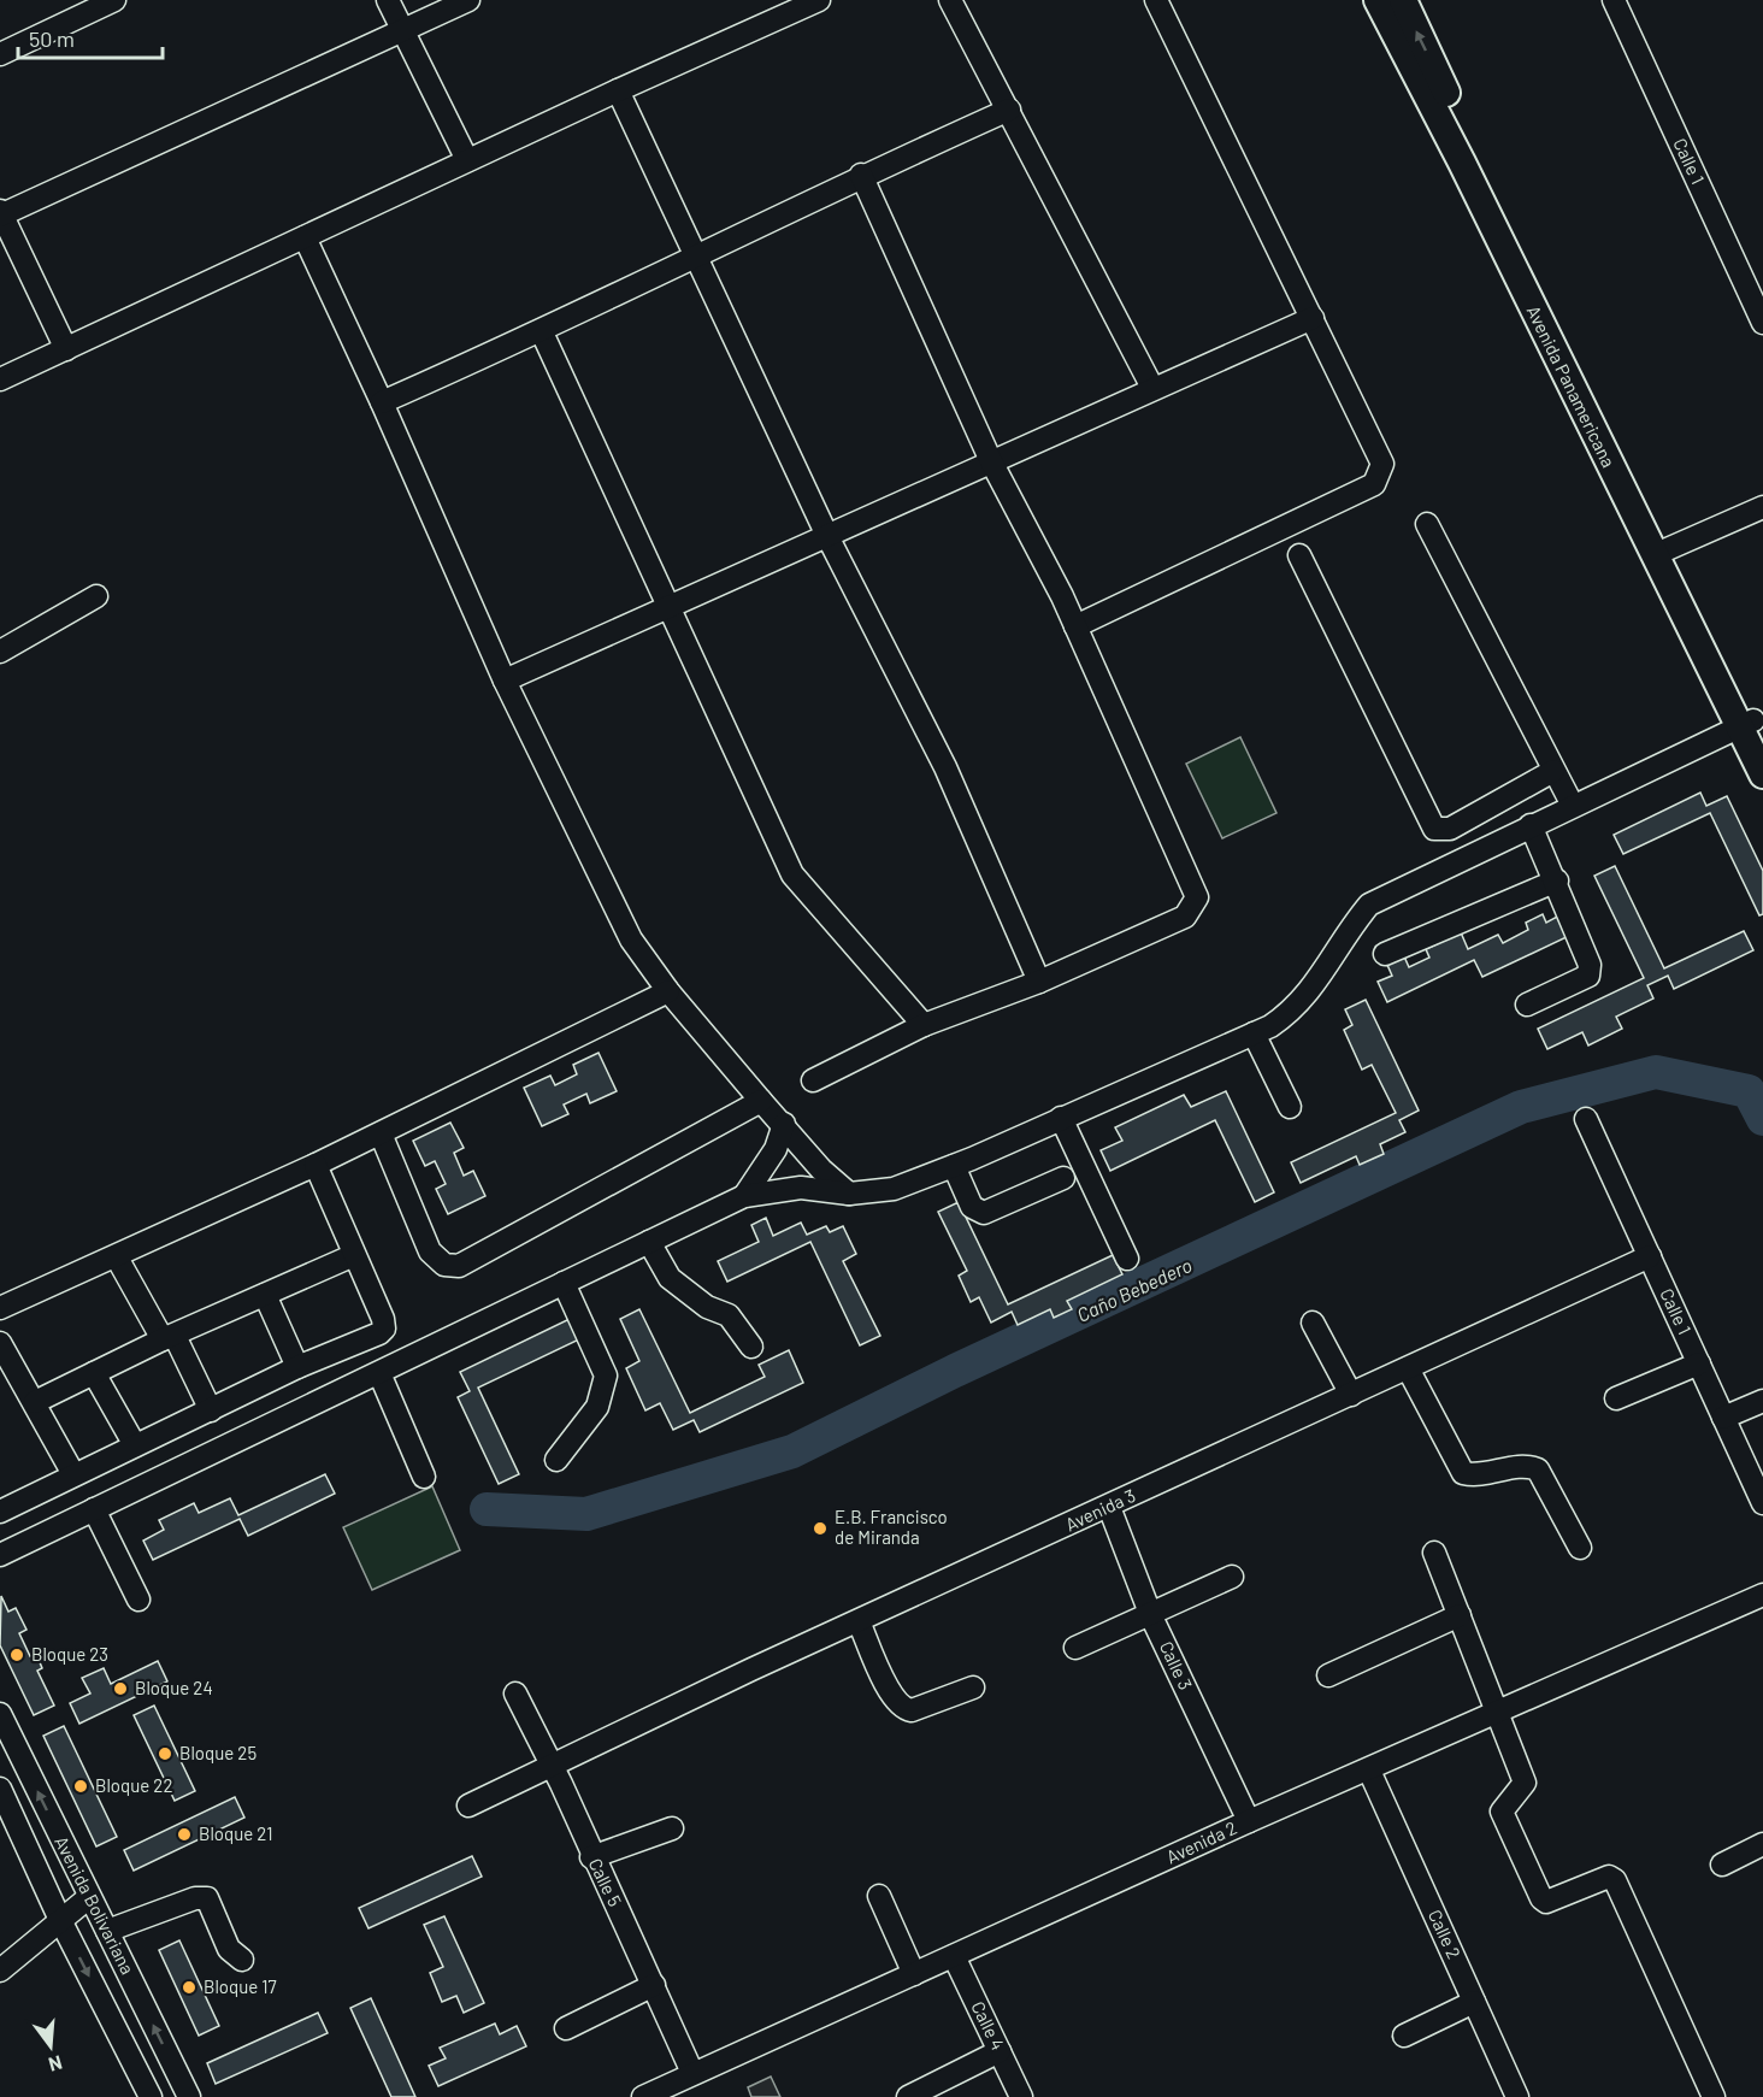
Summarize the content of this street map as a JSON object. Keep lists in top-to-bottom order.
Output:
{
  "streets": {
    "main road": ["Avenida Panamericana"],
    "street": [
      "Calle 1",
      "Avenida 3",
      "Calle 3",
      "Avenida 2",
      "Calle 5",
      "Avenida Bolivariana",
      "Calle 2",
      "Calle 4"
    ]
  },
  "crossings": [
    ["Calle 1", "Avenida 3"],
    ["Avenida 3", "Calle 3"],
    ["Avenida 3", "Calle 5"],
    ["Calle 3", "Avenida 2"],
    ["Avenida 2", "Calle 5"],
    ["Avenida 2", "Calle 2"],
    ["Avenida 2", "Calle 4"]
  ],
  "water": ["Caño Bebedero"],
  "places": [
    "E.B. Francisco de Miranda",
    "Bloque 23",
    "Bloque 24",
    "Bloque 25",
    "Bloque 22",
    "Bloque 21",
    "Bloque 17"
  ],
  "scale_bar": "50 m",
  "north": "bottom"
}
